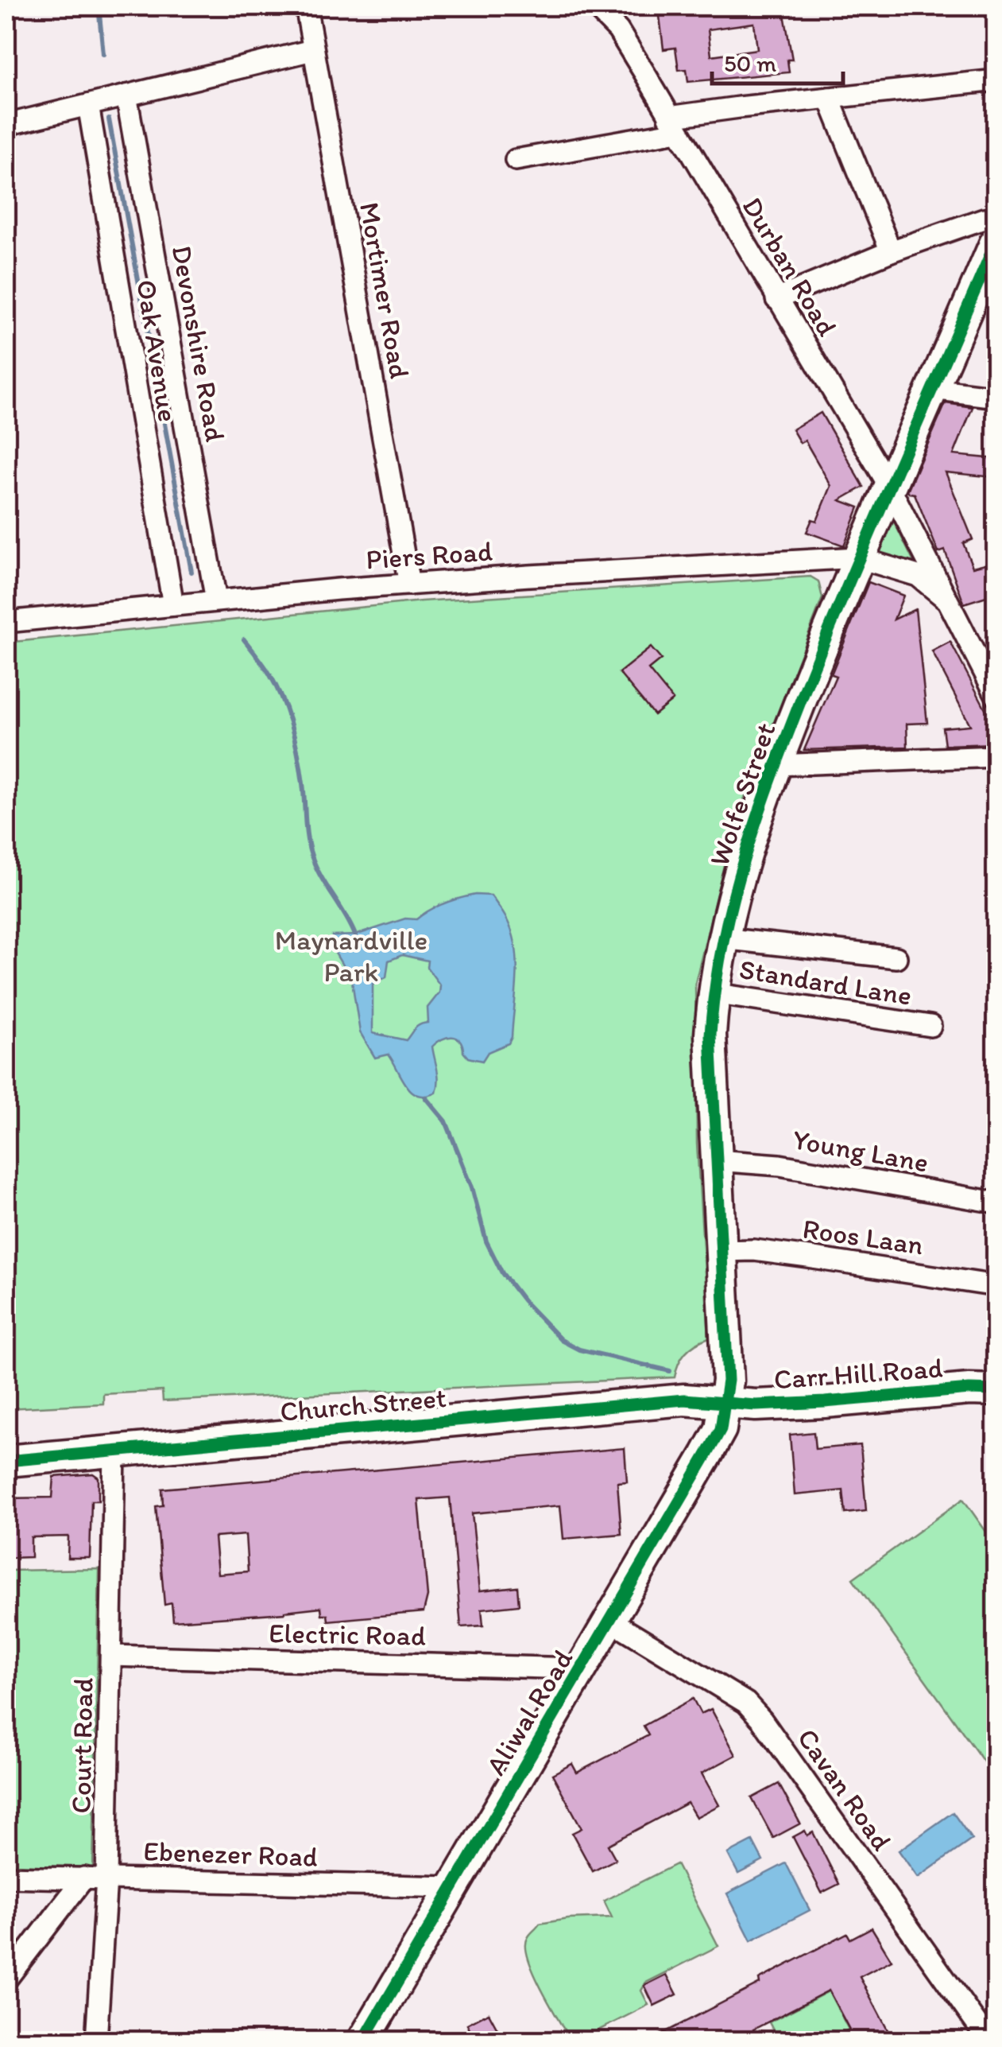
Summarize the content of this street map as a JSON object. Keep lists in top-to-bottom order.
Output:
{
  "streets": {
    "street": [
      "Durban Road",
      "Mortimer Road",
      "Devonshire Road",
      "Oak Avenue",
      "Piers Road",
      "Wolfe Street",
      "Standard Lane",
      "Young Lane",
      "Roos Laan",
      "Carr Hill Road",
      "Church Street",
      "Electric Road",
      "Aliwal Road",
      "Court Road",
      "Cavan Road",
      "Ebenezer Road"
    ]
  },
  "crossings": [
    ["Durban Road", "Piers Road"],
    ["Durban Road", "Wolfe Street"],
    ["Mortimer Road", "Piers Road"],
    ["Devonshire Road", "Piers Road"],
    ["Oak Avenue", "Piers Road"],
    ["Piers Road", "Wolfe Street"],
    ["Wolfe Street", "Standard Lane"],
    ["Wolfe Street", "Young Lane"],
    ["Wolfe Street", "Roos Laan"],
    ["Wolfe Street", "Carr Hill Road"],
    ["Wolfe Street", "Church Street"],
    ["Wolfe Street", "Aliwal Road"],
    ["Carr Hill Road", "Church Street"],
    ["Carr Hill Road", "Aliwal Road"],
    ["Church Street", "Aliwal Road"],
    ["Church Street", "Court Road"],
    ["Electric Road", "Aliwal Road"],
    ["Electric Road", "Court Road"],
    ["Aliwal Road", "Cavan Road"],
    ["Aliwal Road", "Ebenezer Road"],
    ["Court Road", "Ebenezer Road"]
  ],
  "parks": ["Maynardville Park"],
  "scale_bar": "50 m"
}
